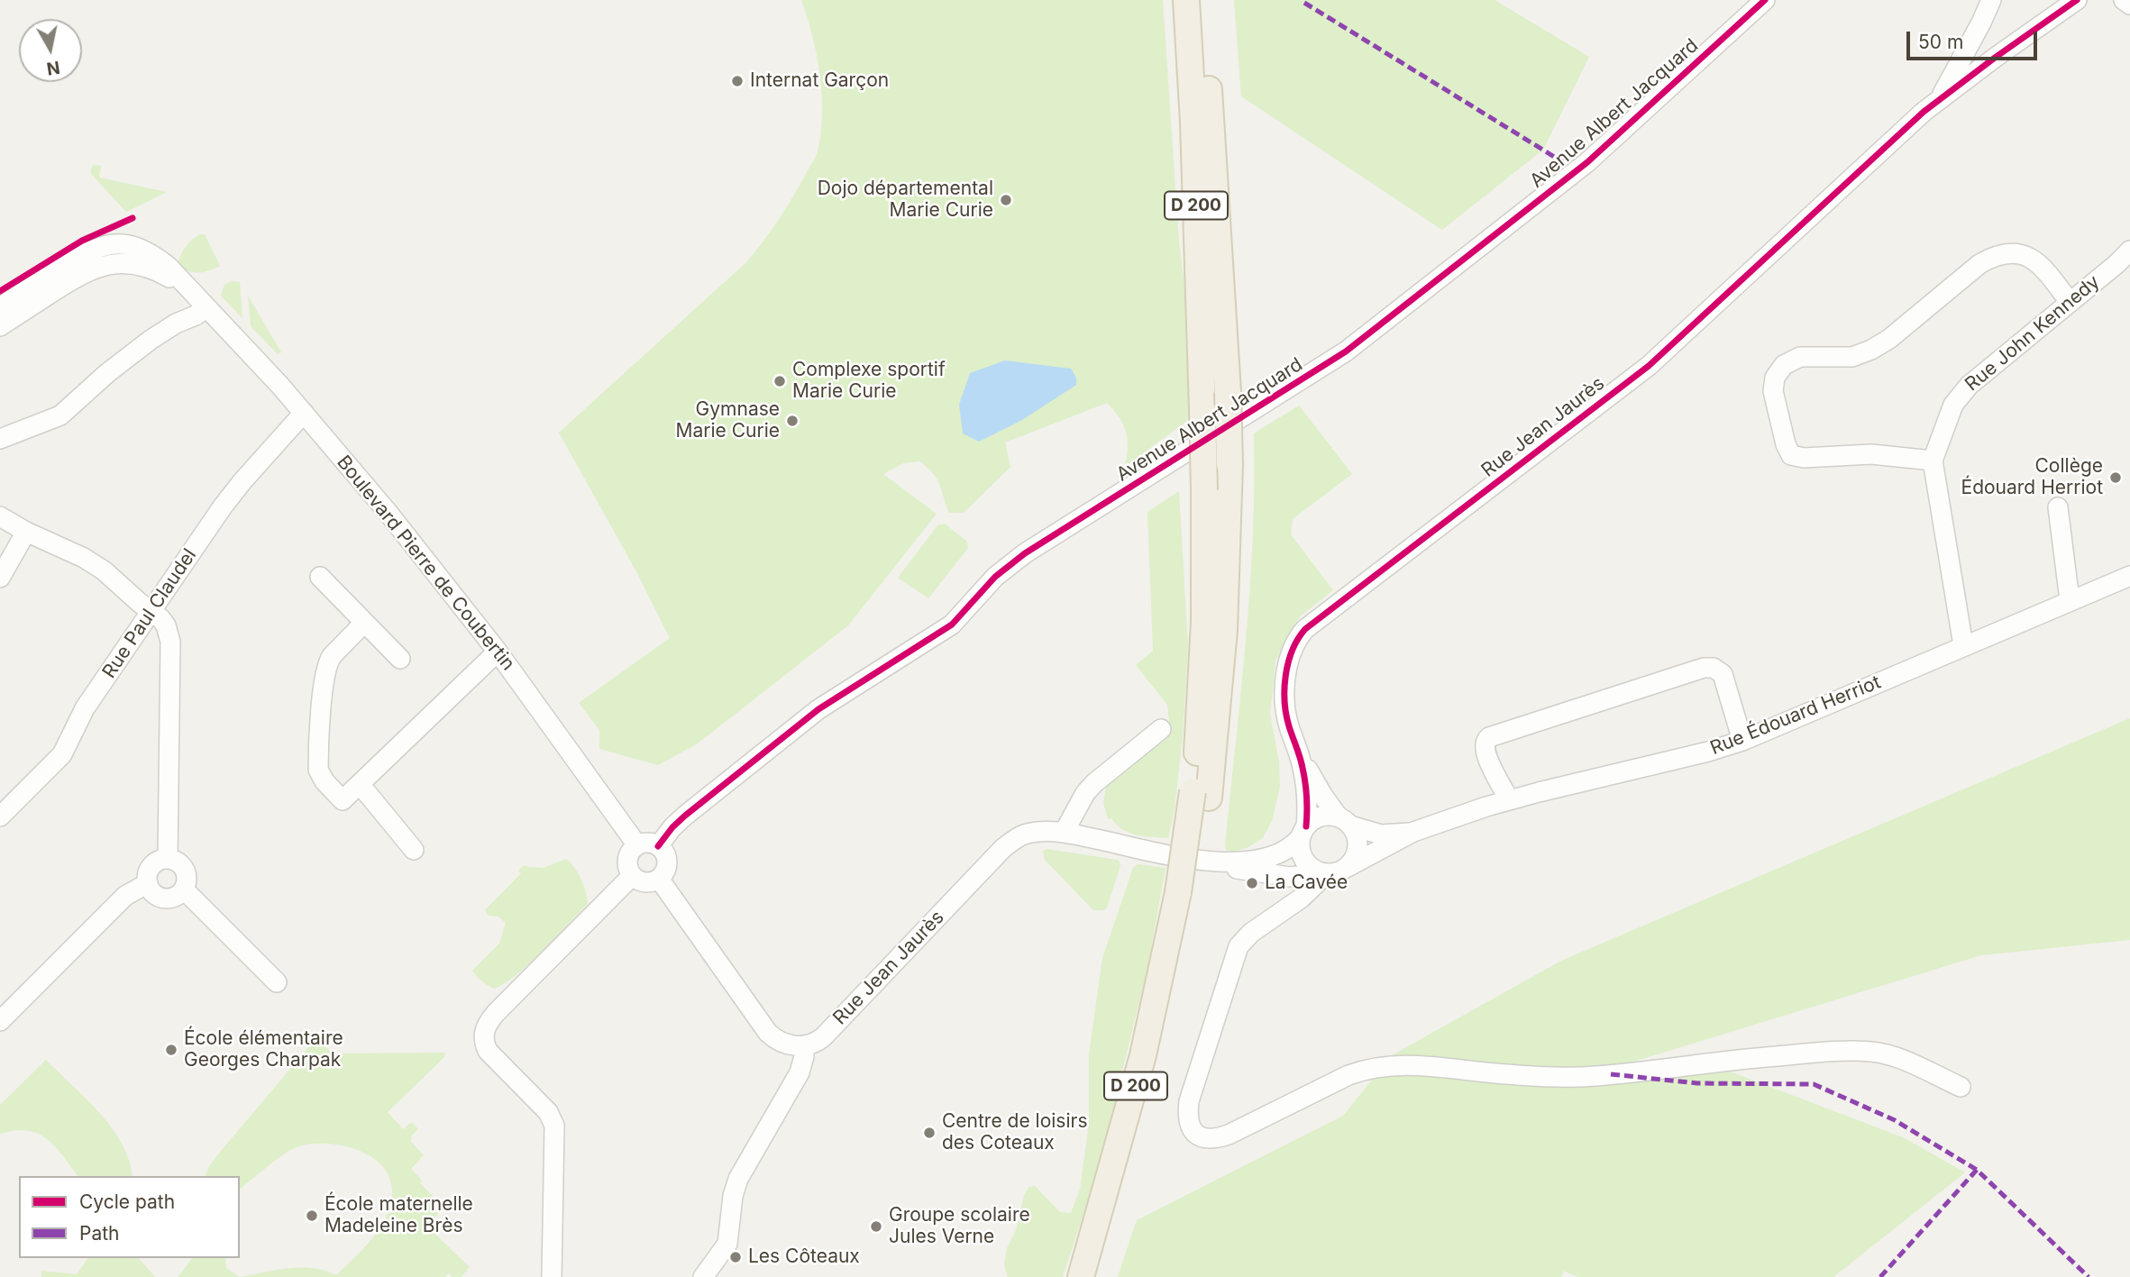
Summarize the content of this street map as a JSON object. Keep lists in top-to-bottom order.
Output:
{
  "streets": {
    "main road": ["D 200"],
    "street": [
      "Avenue Albert Jacquard",
      "Rue John Kennedy",
      "Rue Jean Jaurès",
      "Boulevard Pierre de Coubertin",
      "Rue Paul Claudel",
      "Rue Édouard Herriot"
    ]
  },
  "crossings": [
    ["Avenue Albert Jacquard", "Boulevard Pierre de Coubertin"],
    ["Rue John Kennedy", "Rue Édouard Herriot"],
    ["Rue Jean Jaurès", "Rue Édouard Herriot"],
    ["Boulevard Pierre de Coubertin", "Rue Paul Claudel"]
  ],
  "places": [
    "Internat Garçon",
    "Dojo départemental Marie Curie",
    "Complexe sportif Marie Curie",
    "Gymnase Marie Curie",
    "Collège Édouard Herriot",
    "La Cavée",
    "École élémentaire Georges Charpak",
    "Centre de loisirs des Coteaux",
    "École maternelle Madeleine Brès",
    "Groupe scolaire Jules Verne",
    "Les Côteaux"
  ],
  "legend": ["Cycle path", "Path"],
  "scale_bar": "50 m",
  "north": "bottom"
}
